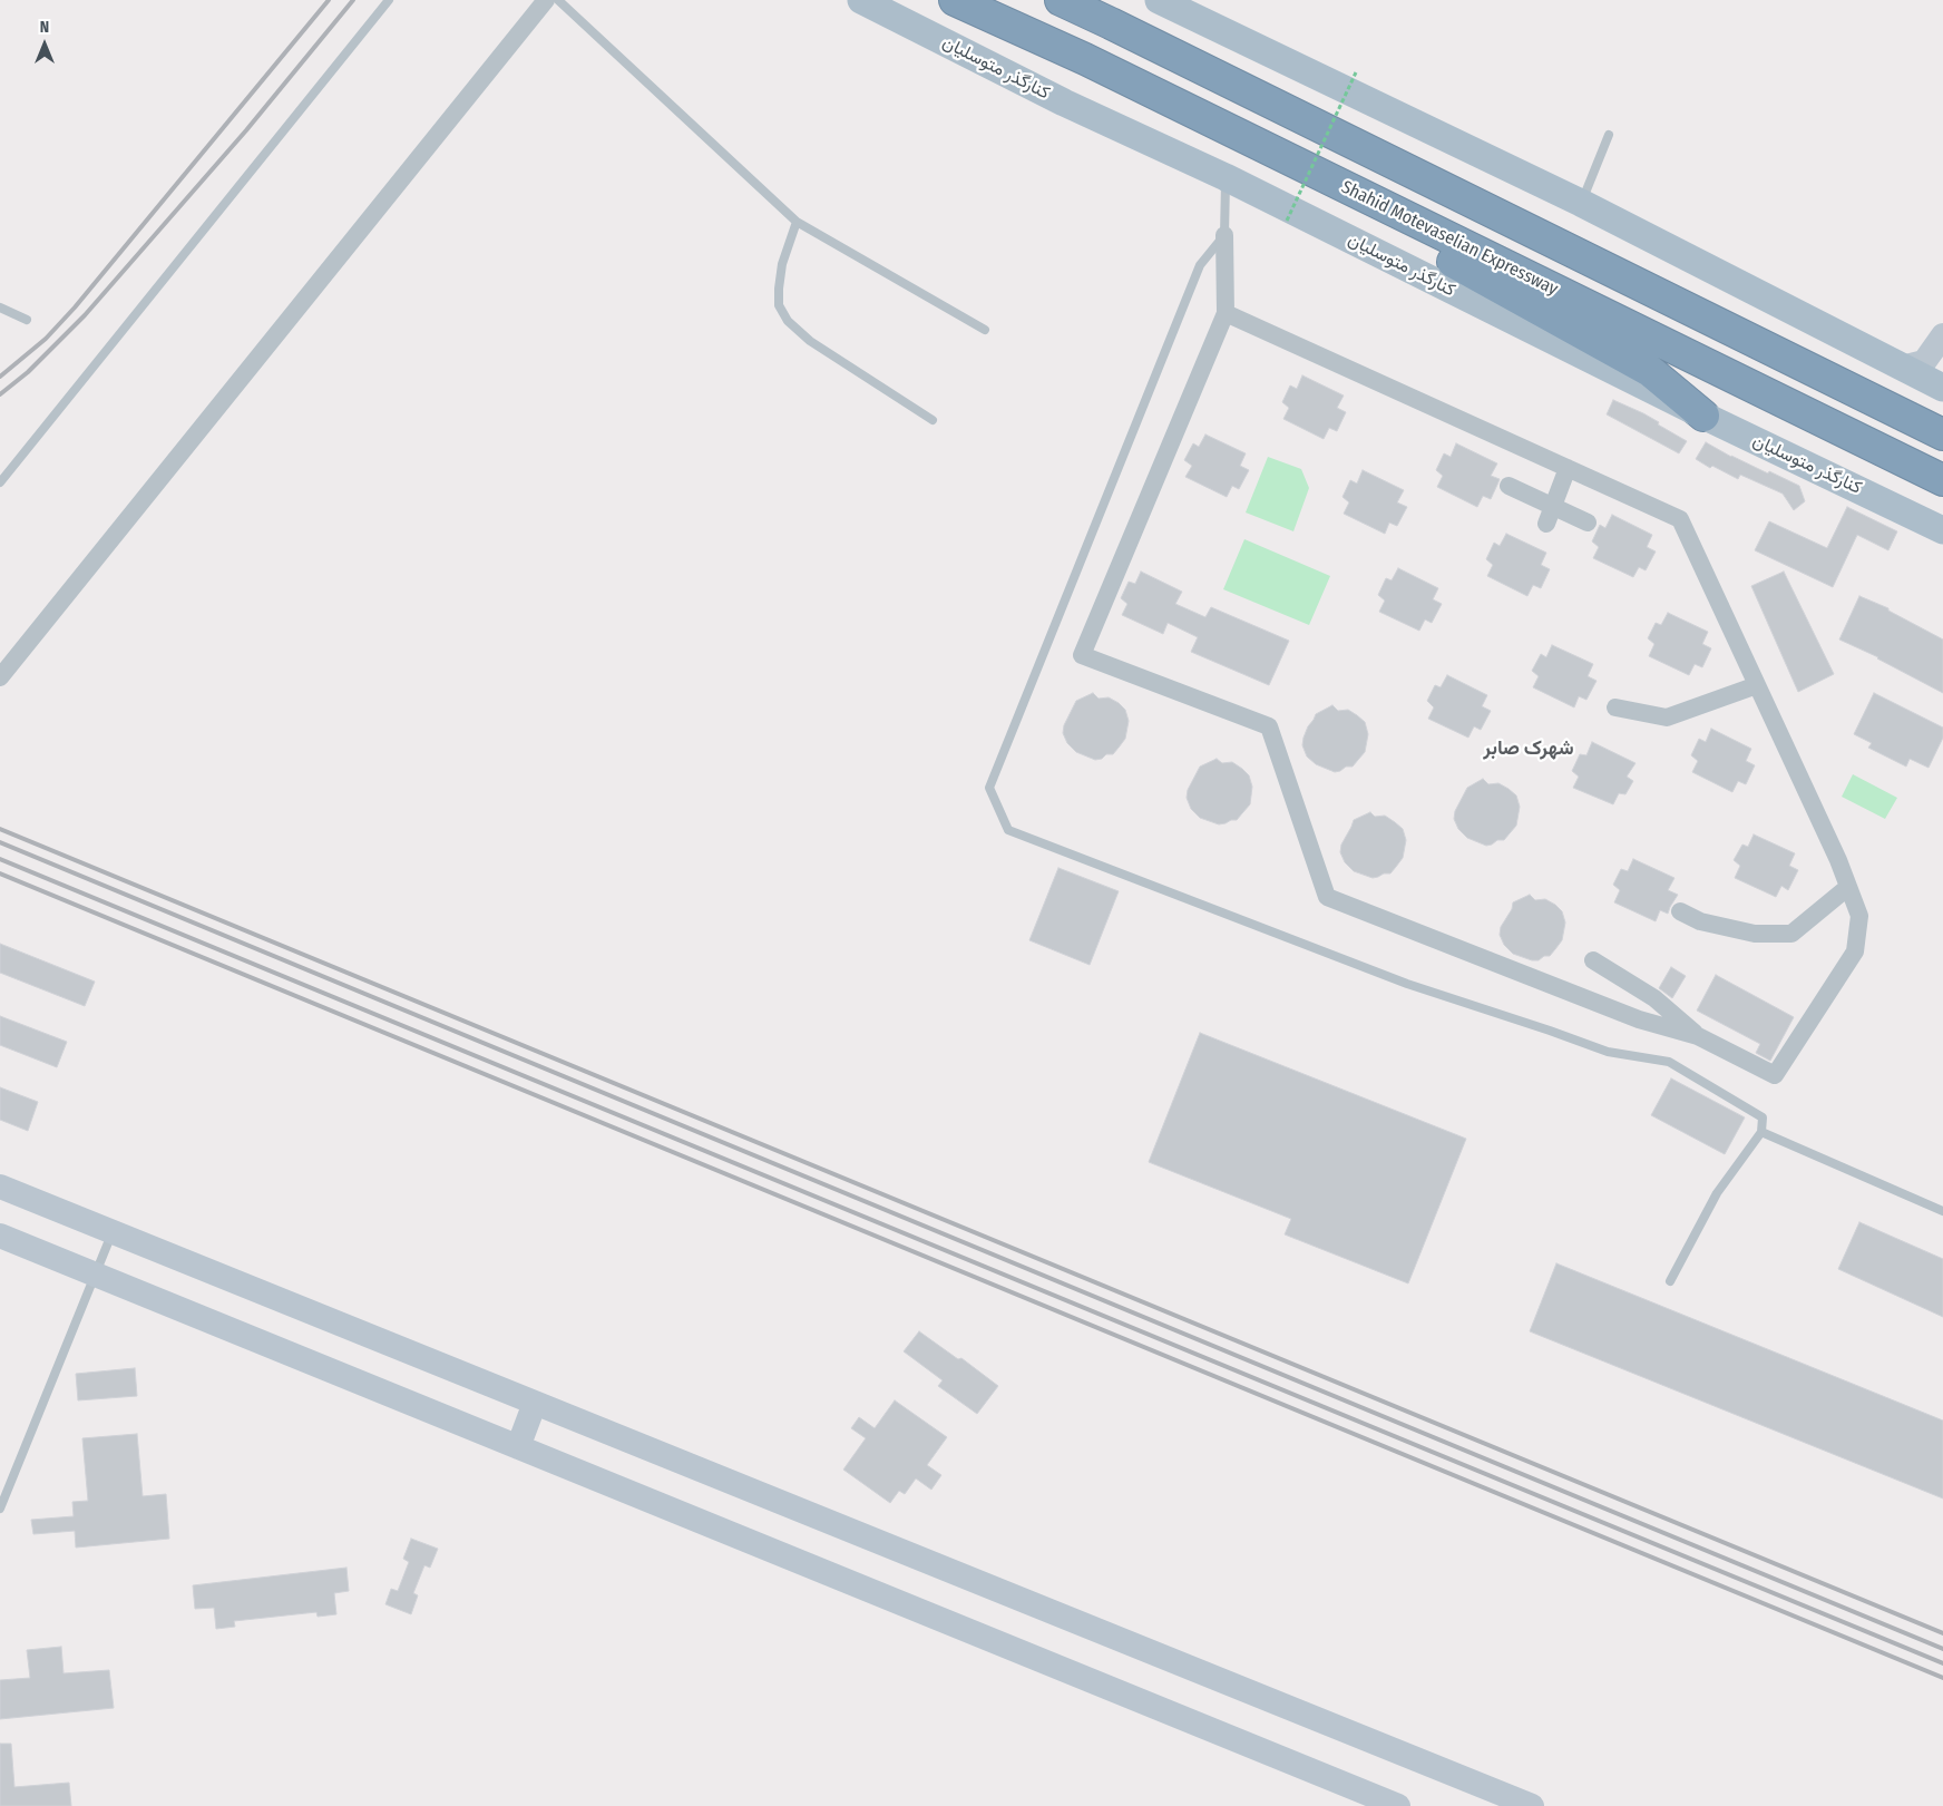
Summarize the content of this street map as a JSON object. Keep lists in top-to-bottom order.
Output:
{
  "streets": {
    "highway": ["Shahid Motevaselian Expressway"],
    "main road": ["کنارگذر متوسلیان"]
  },
  "districts": ["شهرک صابر"],
  "north": "top"
}
